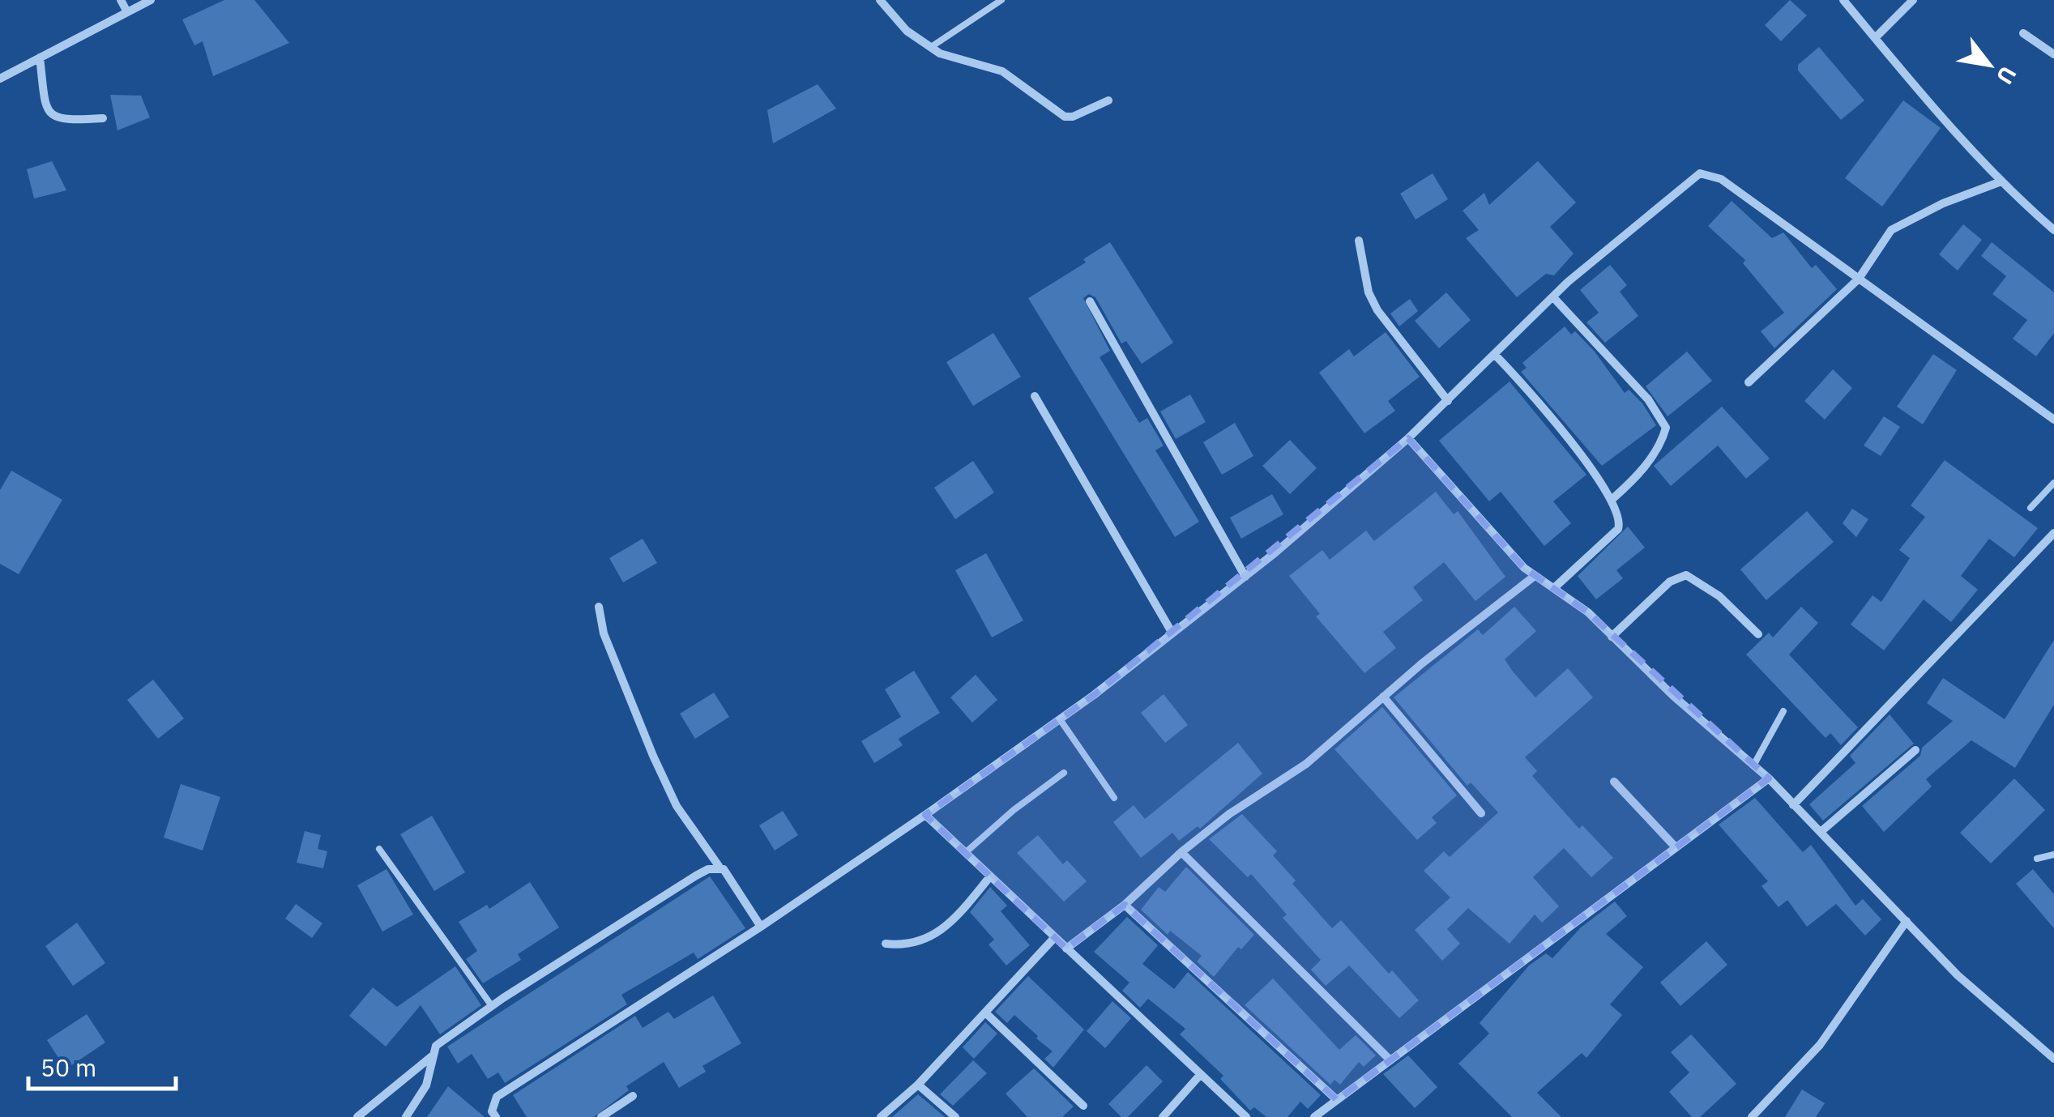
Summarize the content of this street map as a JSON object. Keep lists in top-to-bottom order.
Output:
{
  "scale_bar": "50 m",
  "north": "bottom right"
}
